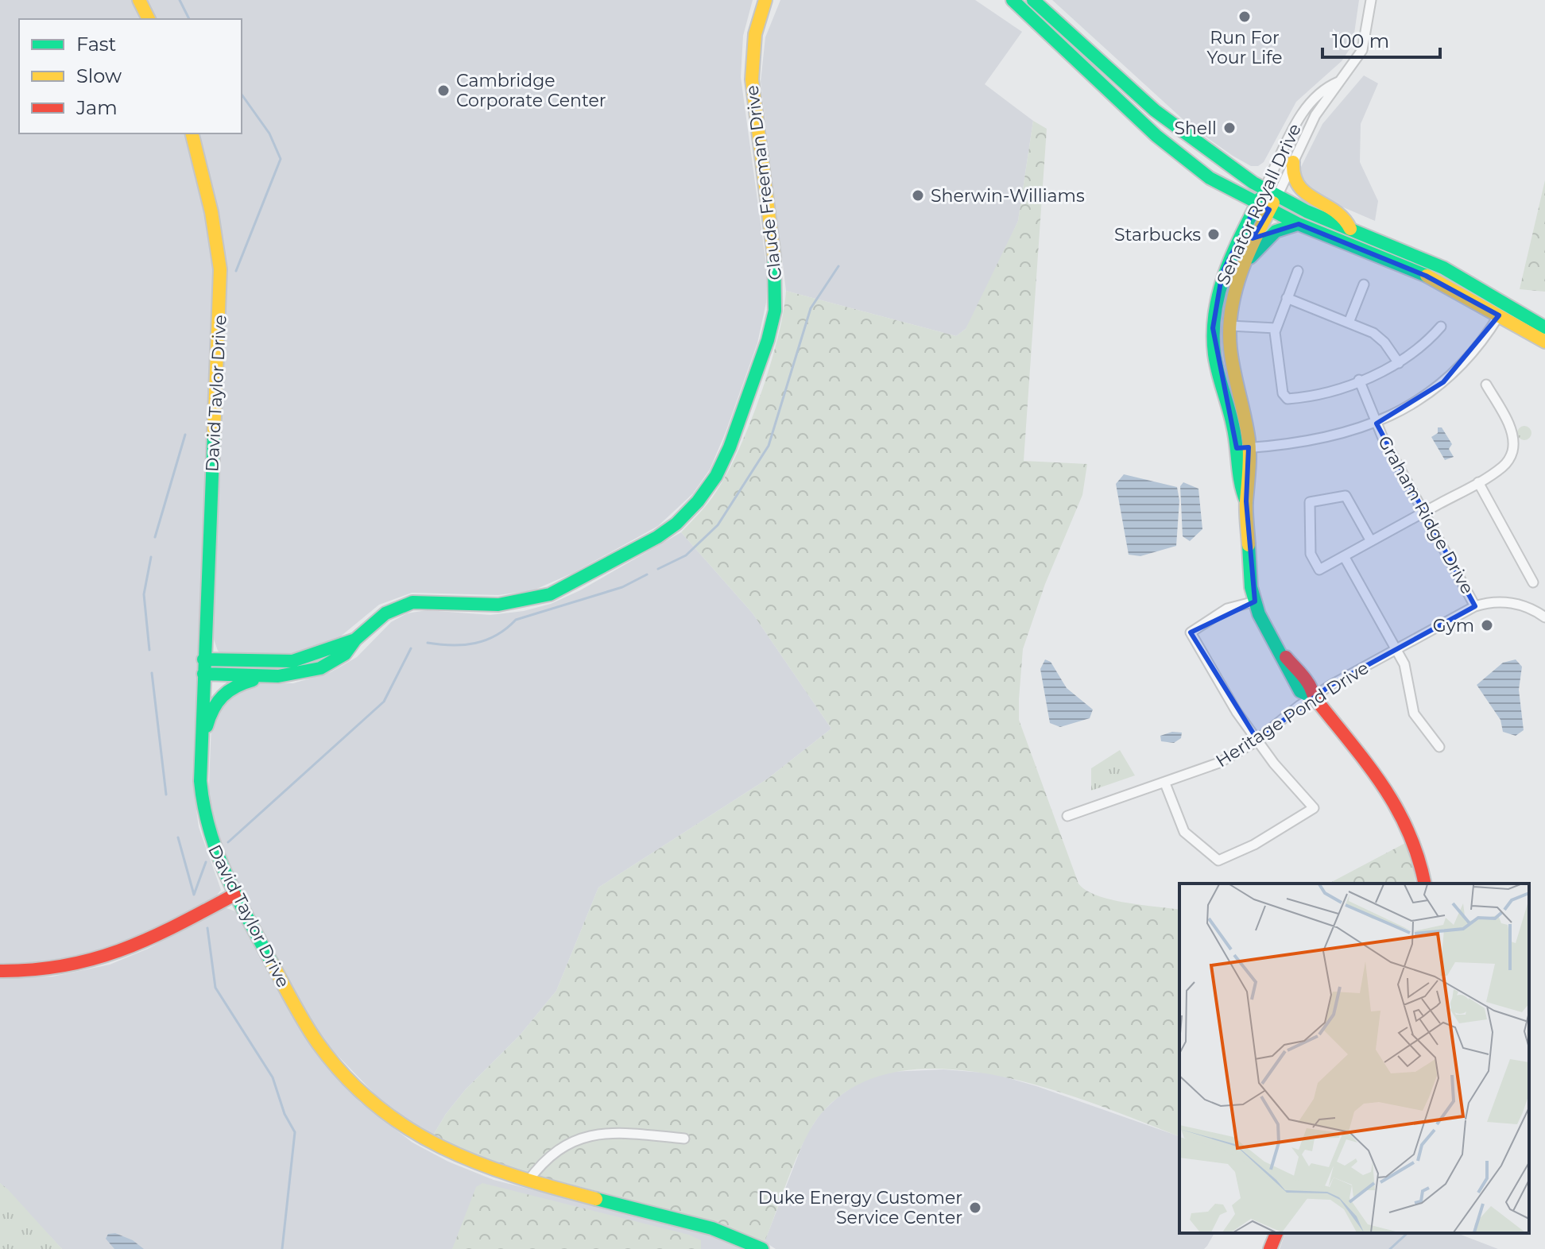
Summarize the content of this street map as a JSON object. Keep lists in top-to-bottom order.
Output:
{
  "streets": {
    "street": [
      "Claude Freeman Drive",
      "Senator Royall Drive",
      "David Taylor Drive",
      "Graham Ridge Drive",
      "Heritage Pond Drive"
    ]
  },
  "crossings": [
    ["Claude Freeman Drive", "David Taylor Drive"],
    ["Senator Royall Drive", "Heritage Pond Drive"],
    ["Graham Ridge Drive", "Heritage Pond Drive"]
  ],
  "places": [
    "Run For Your Life",
    "Cambridge Corporate Center",
    "Shell",
    "Sherwin-Williams",
    "Starbucks",
    "Gym",
    "Duke Energy Customer Service Center"
  ],
  "legend": ["Fast", "Slow", "Jam"],
  "scale_bar": "100 m"
}
